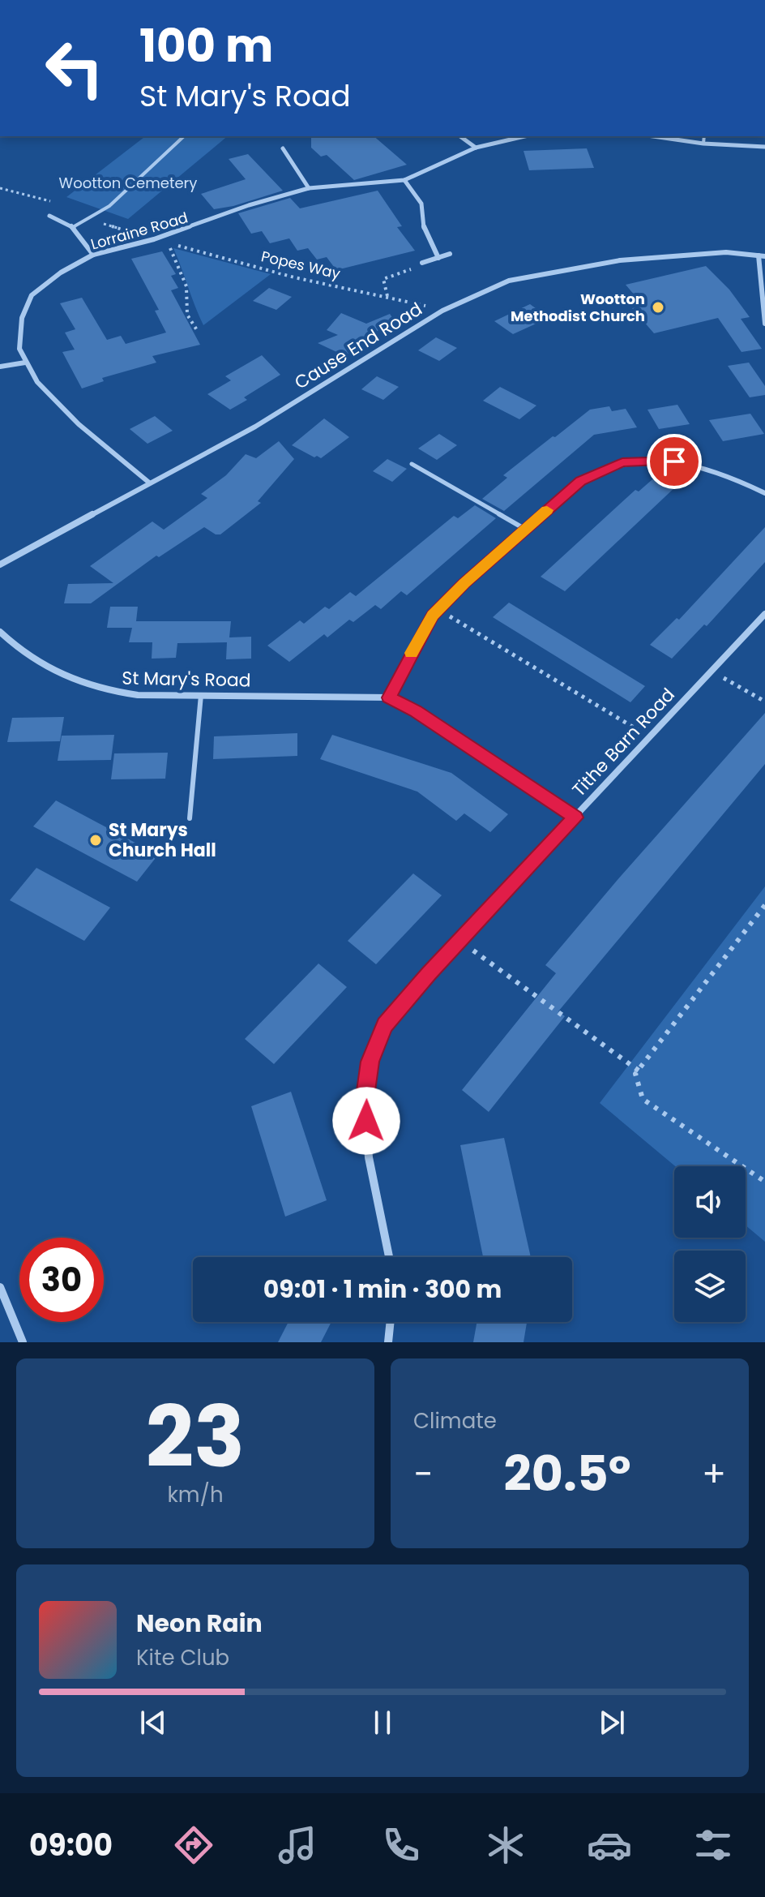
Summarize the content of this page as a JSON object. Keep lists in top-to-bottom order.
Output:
{
  "streets": {
    "street": [
      "Lorraine Road",
      "Cause End Road",
      "St Mary's Road",
      "Tithe Barn Road"
    ],
    "path": ["Popes Way"]
  },
  "crossings": [
    ["Lorraine Road", "Popes Way"],
    ["Lorraine Road", "Cause End Road"],
    ["Popes Way", "Cause End Road"],
    ["St Mary's Road", "Tithe Barn Road"]
  ],
  "parks": ["Wootton Cemetery"],
  "places": ["Wootton Methodist Church", "St Marys Church Hall"],
  "page": {
    "turn": ["100 m", "St Mary's Road"],
    "limit": "30",
    "trip": "09:01 · 1 min · 300 m",
    "tile": [
      ["23", "km/h"],
      "Climate"
    ],
    "heat": ["−", "20.5°", "+"],
    "song": ["Neon Rain", "Kite Club"],
    "tabs": "09:00"
  }
}
